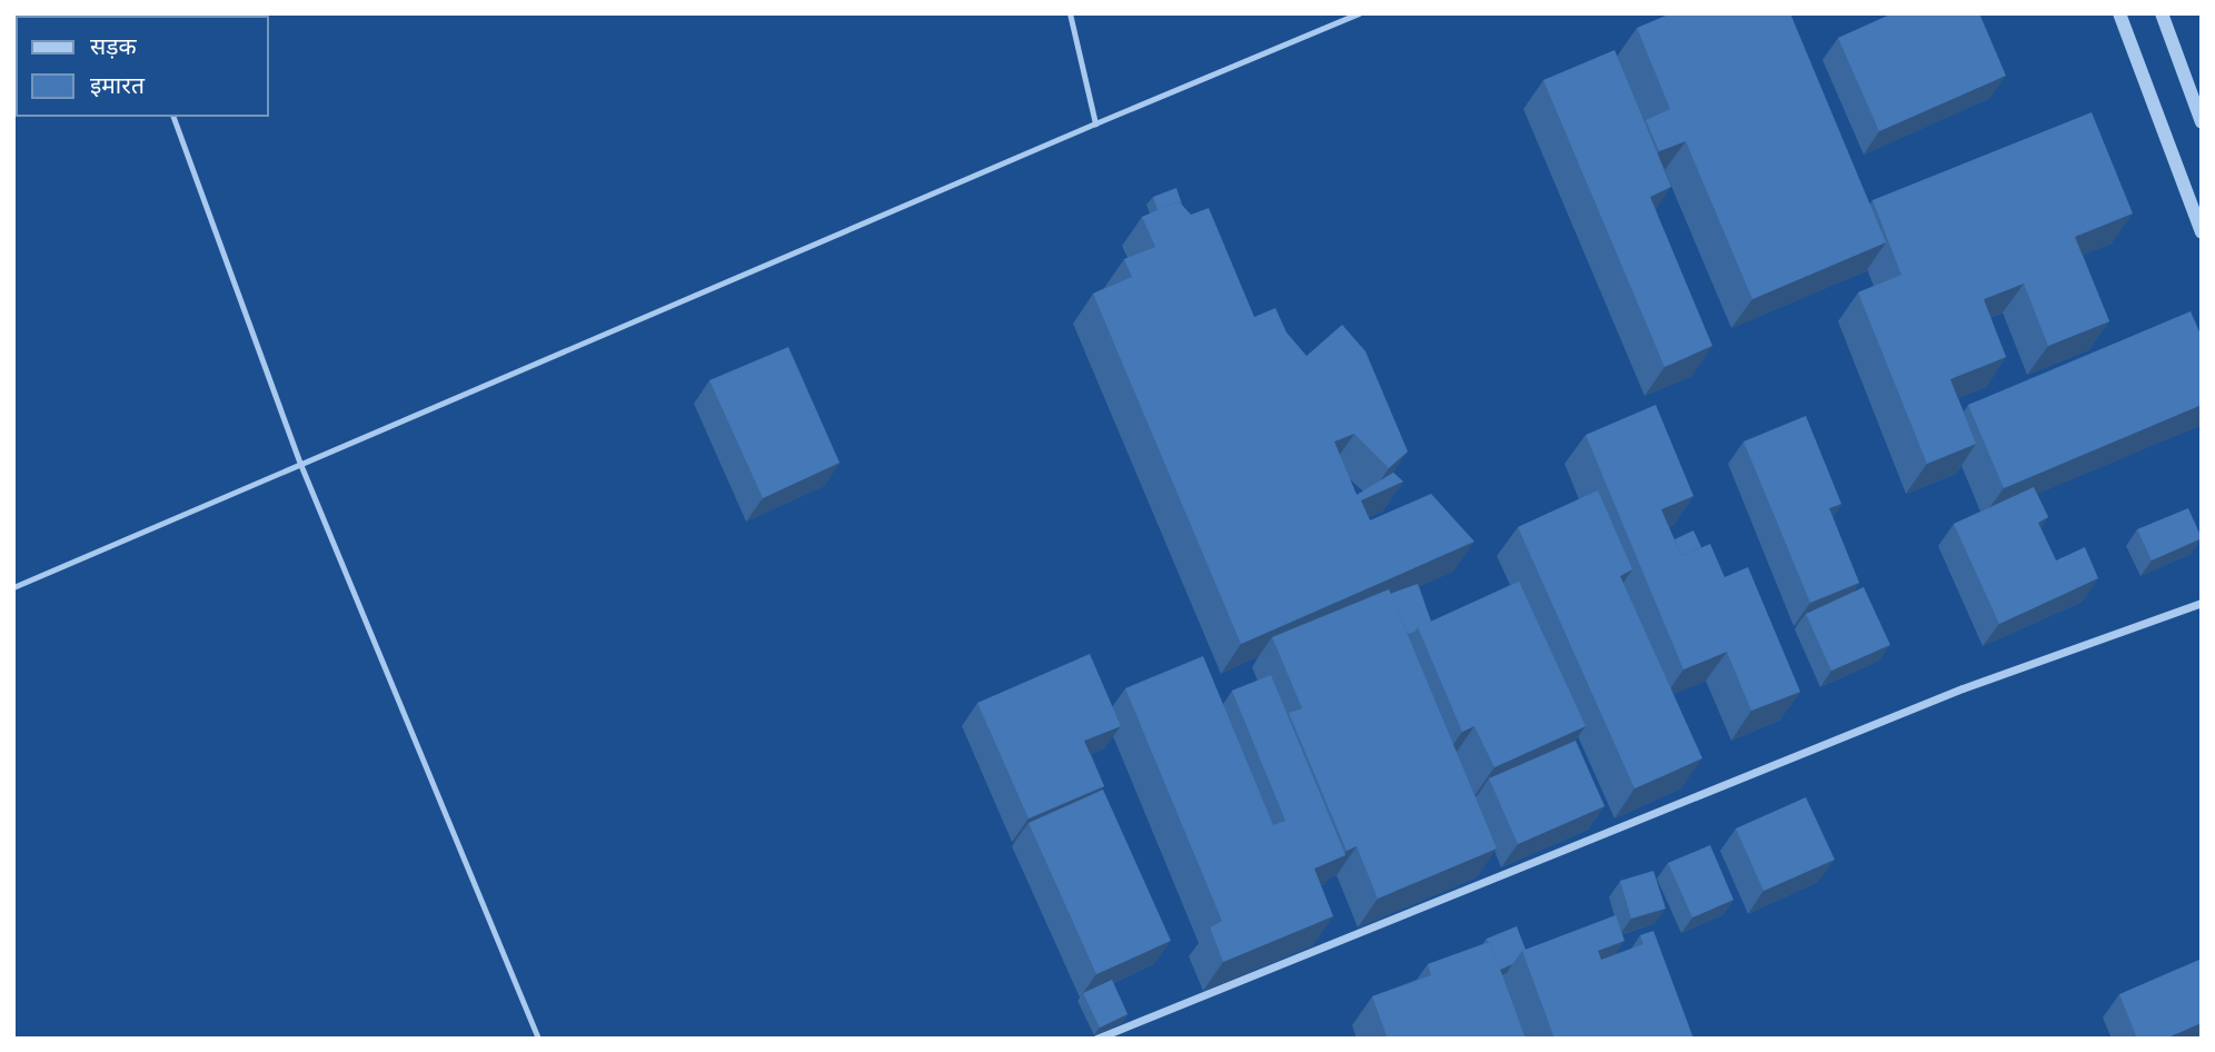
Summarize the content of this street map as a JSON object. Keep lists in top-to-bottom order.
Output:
{
  "legend": ["सड़क", "इमारत"]
}
